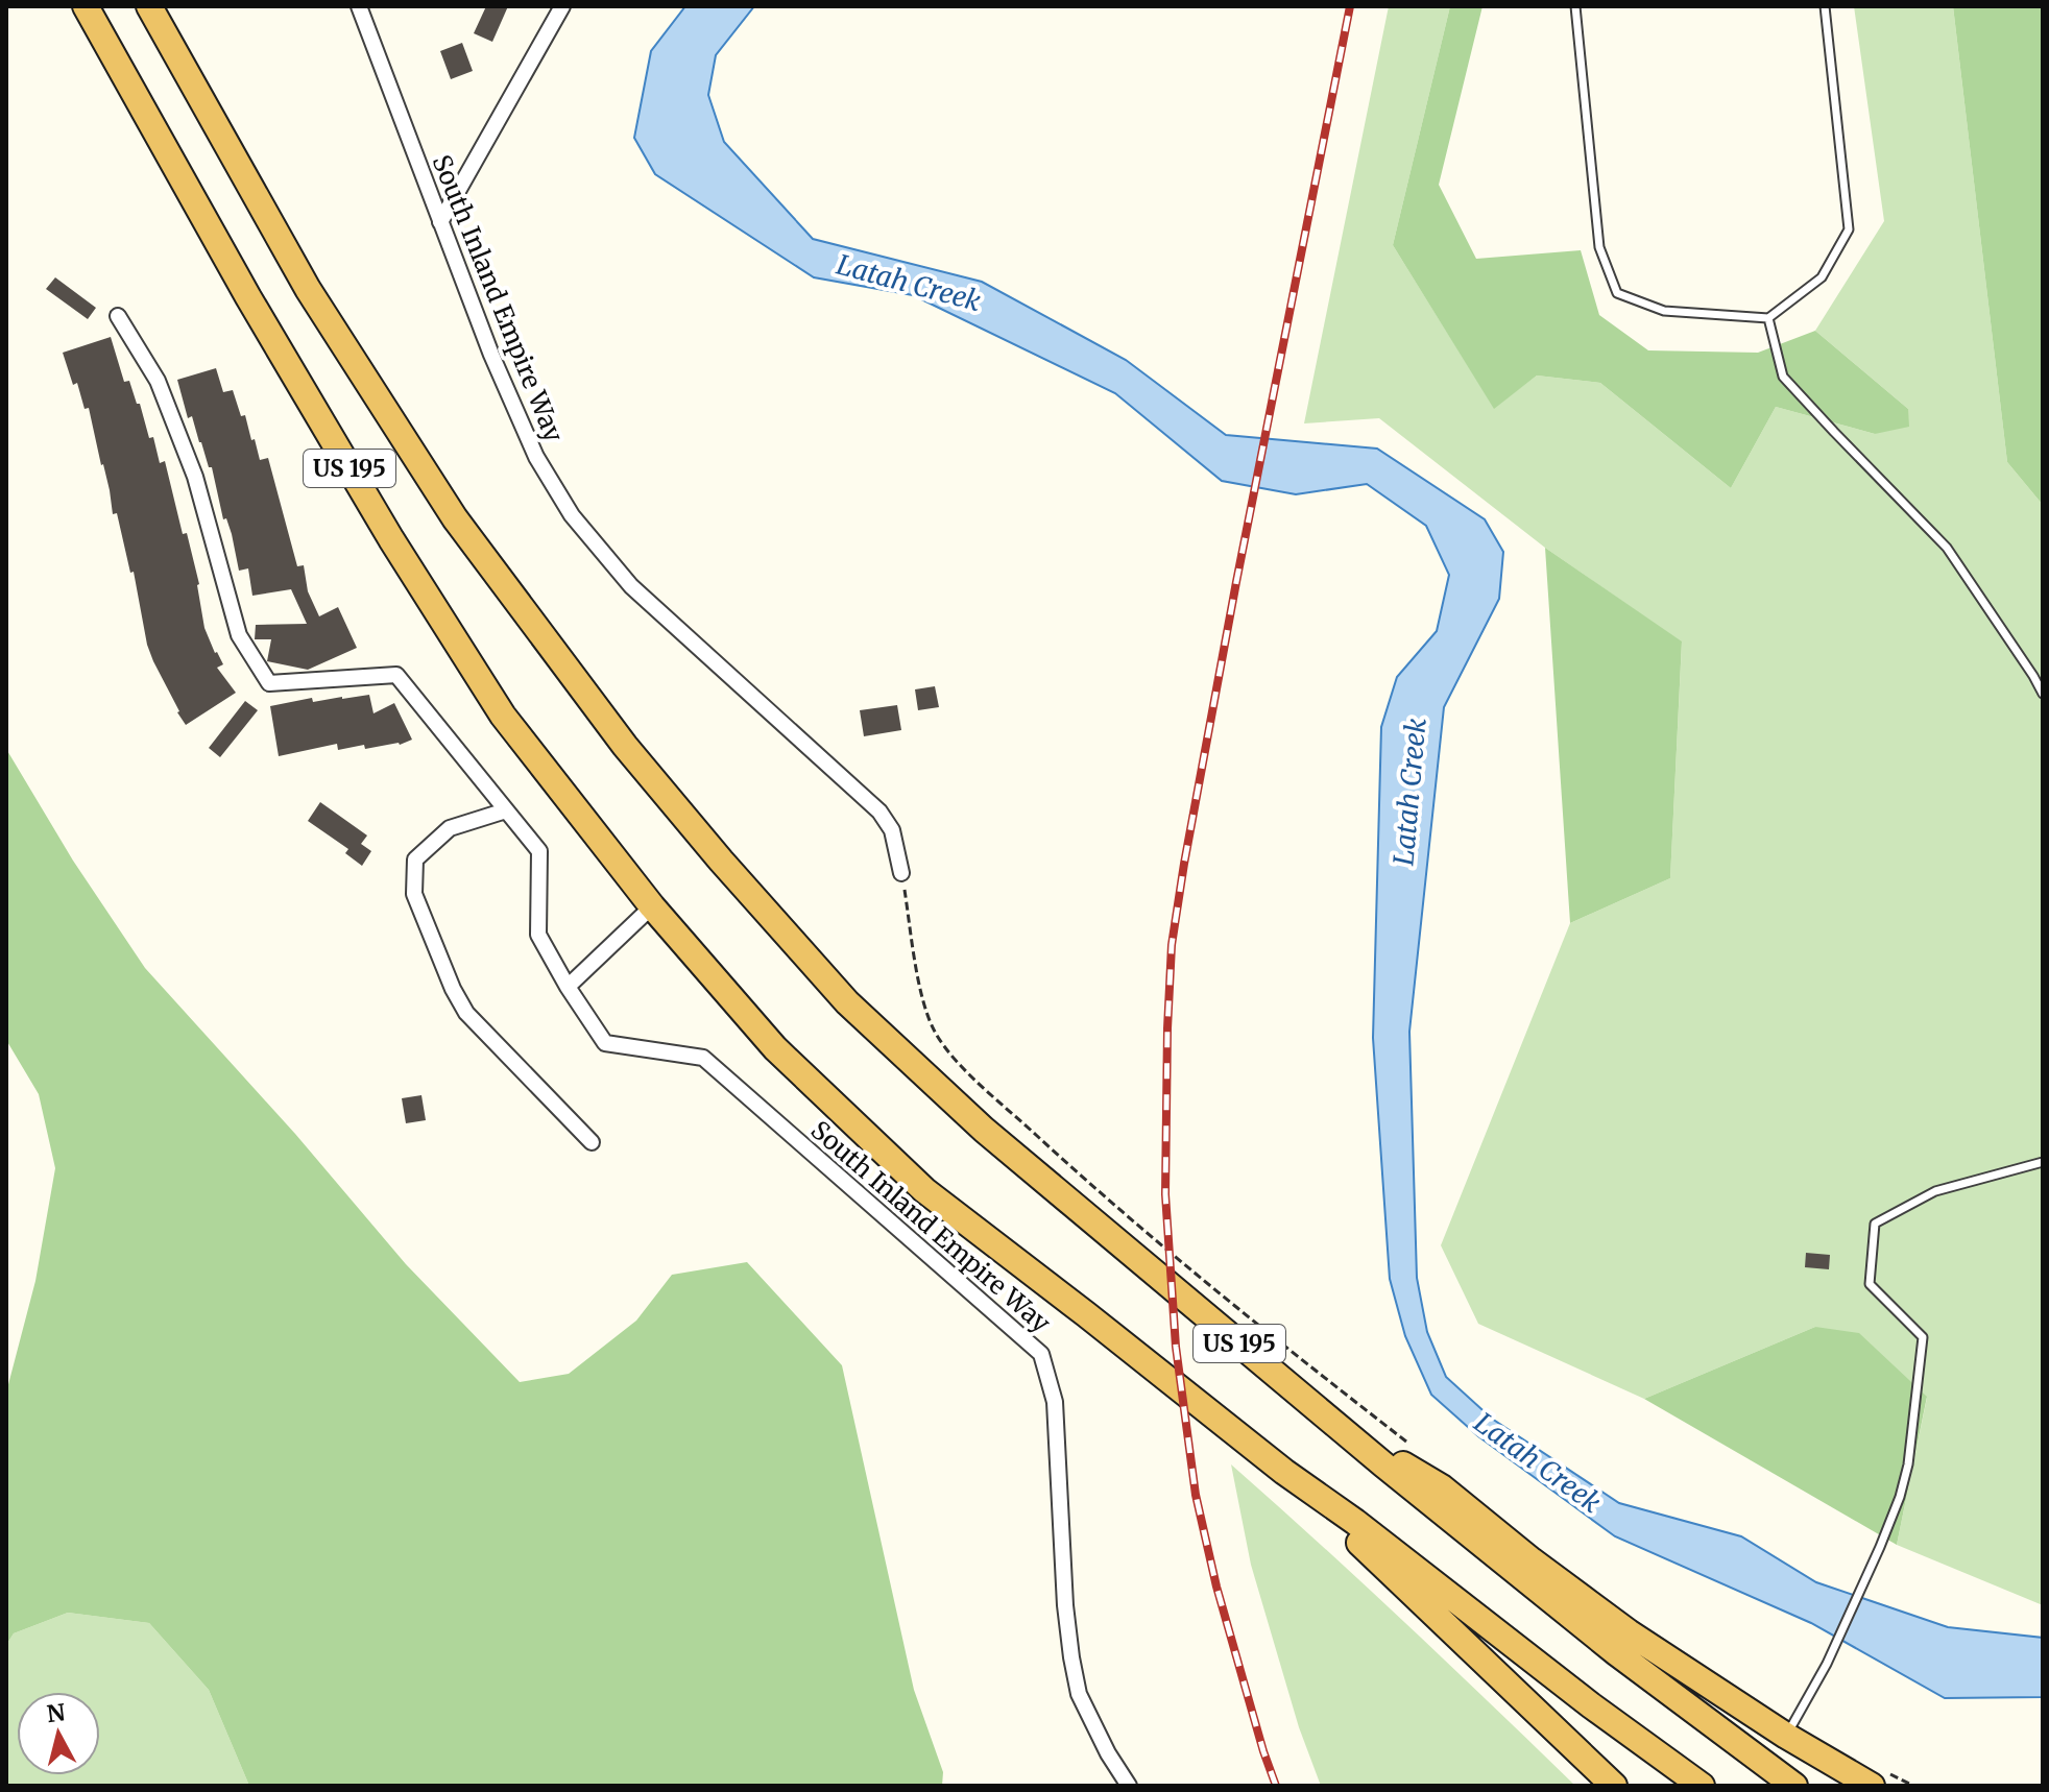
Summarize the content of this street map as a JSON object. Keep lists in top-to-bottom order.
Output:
{
  "streets": {
    "highway": ["US 195"],
    "street": ["South Inland Empire Way"]
  },
  "water": ["Latah Creek"],
  "north": "top"
}
